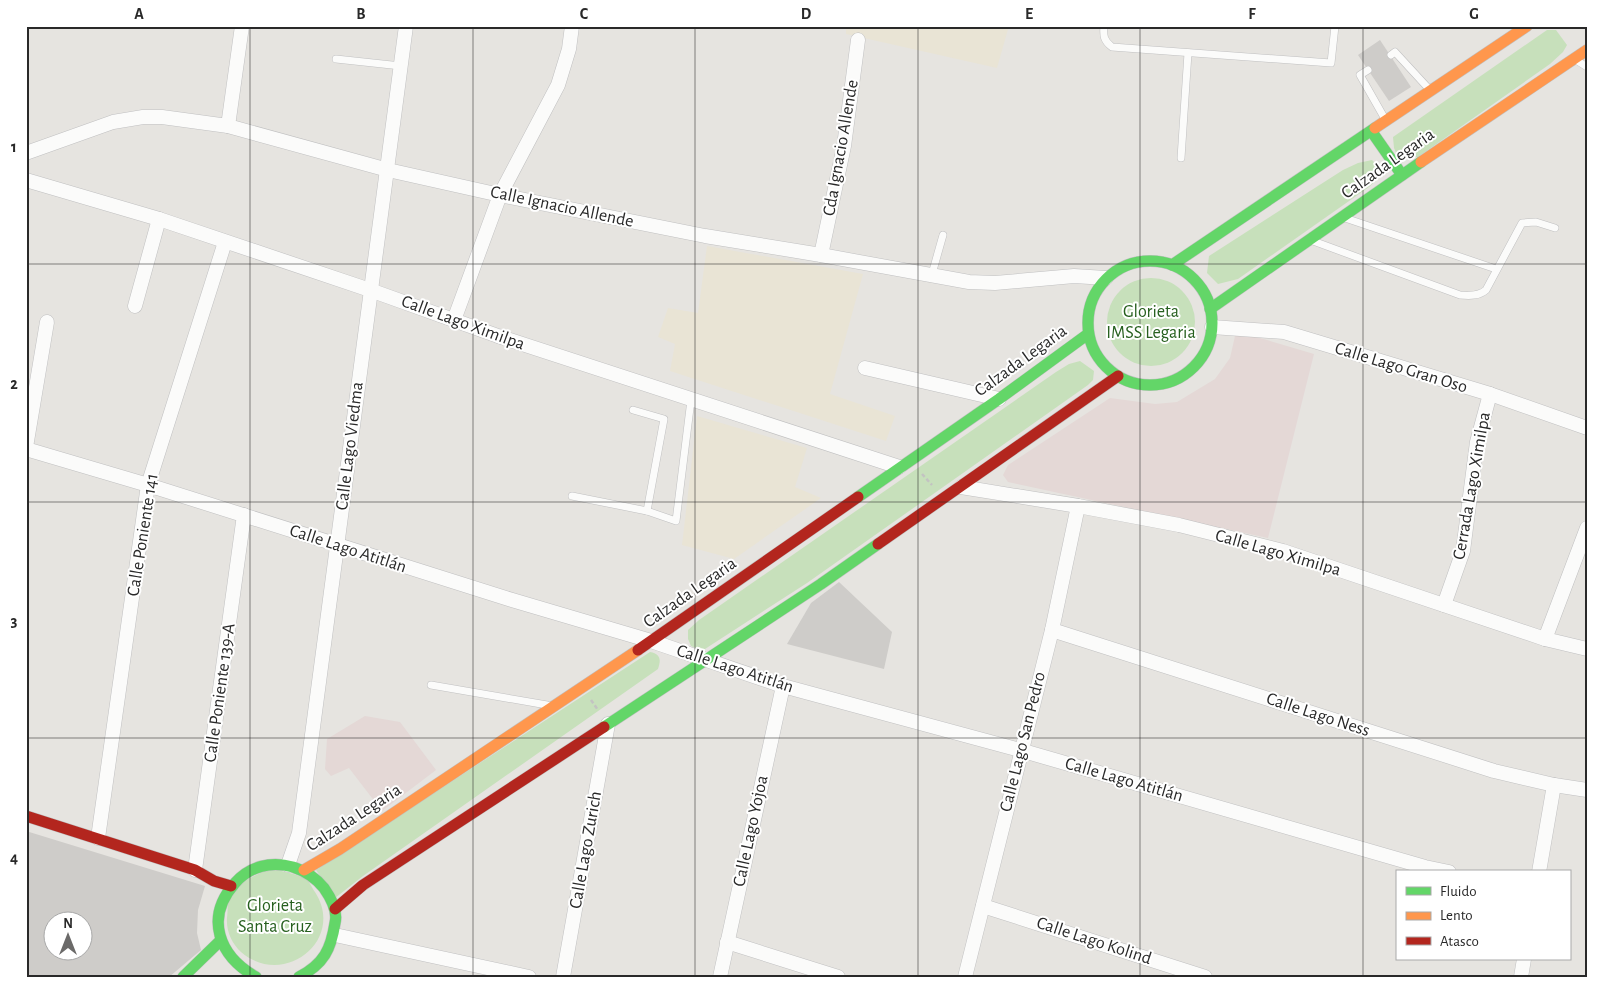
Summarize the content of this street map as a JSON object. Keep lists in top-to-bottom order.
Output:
{
  "streets": {
    "main road": ["Calzada Legaria"],
    "street": [
      "Cda Ignacio Allende",
      "Calle Ignacio Allende",
      "Calle Lago Ximilpa",
      "Calle Lago Gran Oso",
      "Calle Lago Viedma",
      "Cerrada Lago Ximilpa",
      "Calle Poniente 141",
      "Calle Lago Atitlán",
      "Calle Poniente 139-A",
      "Calle Lago Ness",
      "Calle Lago San Pedro",
      "Calle Lago Yojoa",
      "Calle Lago Zurich",
      "Calle Lago Kolind"
    ]
  },
  "crossings": [
    ["Cda Ignacio Allende", "Calle Ignacio Allende"],
    ["Calzada Legaria", "Calle Ignacio Allende"],
    ["Calzada Legaria", "Calle Lago Ximilpa"],
    ["Calzada Legaria", "Calle Lago Gran Oso"],
    ["Calzada Legaria", "Calle Lago Atitlán"],
    ["Calle Ignacio Allende", "Calle Lago Gran Oso"],
    ["Calle Ignacio Allende", "Calle Lago Viedma"],
    ["Calle Lago Ximilpa", "Calle Lago Viedma"],
    ["Calle Lago Ximilpa", "Cerrada Lago Ximilpa"],
    ["Calle Lago Ximilpa", "Calle Poniente 141"],
    ["Calle Lago Ximilpa", "Calle Lago San Pedro"],
    ["Calle Lago Gran Oso", "Cerrada Lago Ximilpa"],
    ["Calle Lago Viedma", "Calle Lago Atitlán"],
    ["Calle Poniente 141", "Calle Lago Atitlán"],
    ["Calle Lago Atitlán", "Calle Poniente 139-A"],
    ["Calle Lago Atitlán", "Calle Lago San Pedro"],
    ["Calle Lago Atitlán", "Calle Lago Yojoa"],
    ["Calle Lago Ness", "Calle Lago San Pedro"],
    ["Calle Lago San Pedro", "Calle Lago Kolind"]
  ],
  "parks": ["Glorieta IMSS Legaria", "Glorieta Santa Cruz"],
  "legend": ["Fluido", "Lento", "Atasco"],
  "north": "top",
  "grid": {
    "columns": [
      "A",
      "B",
      "C",
      "D",
      "E",
      "F",
      "G"
    ],
    "rows": [
      "1",
      "2",
      "3",
      "4"
    ]
  }
}
